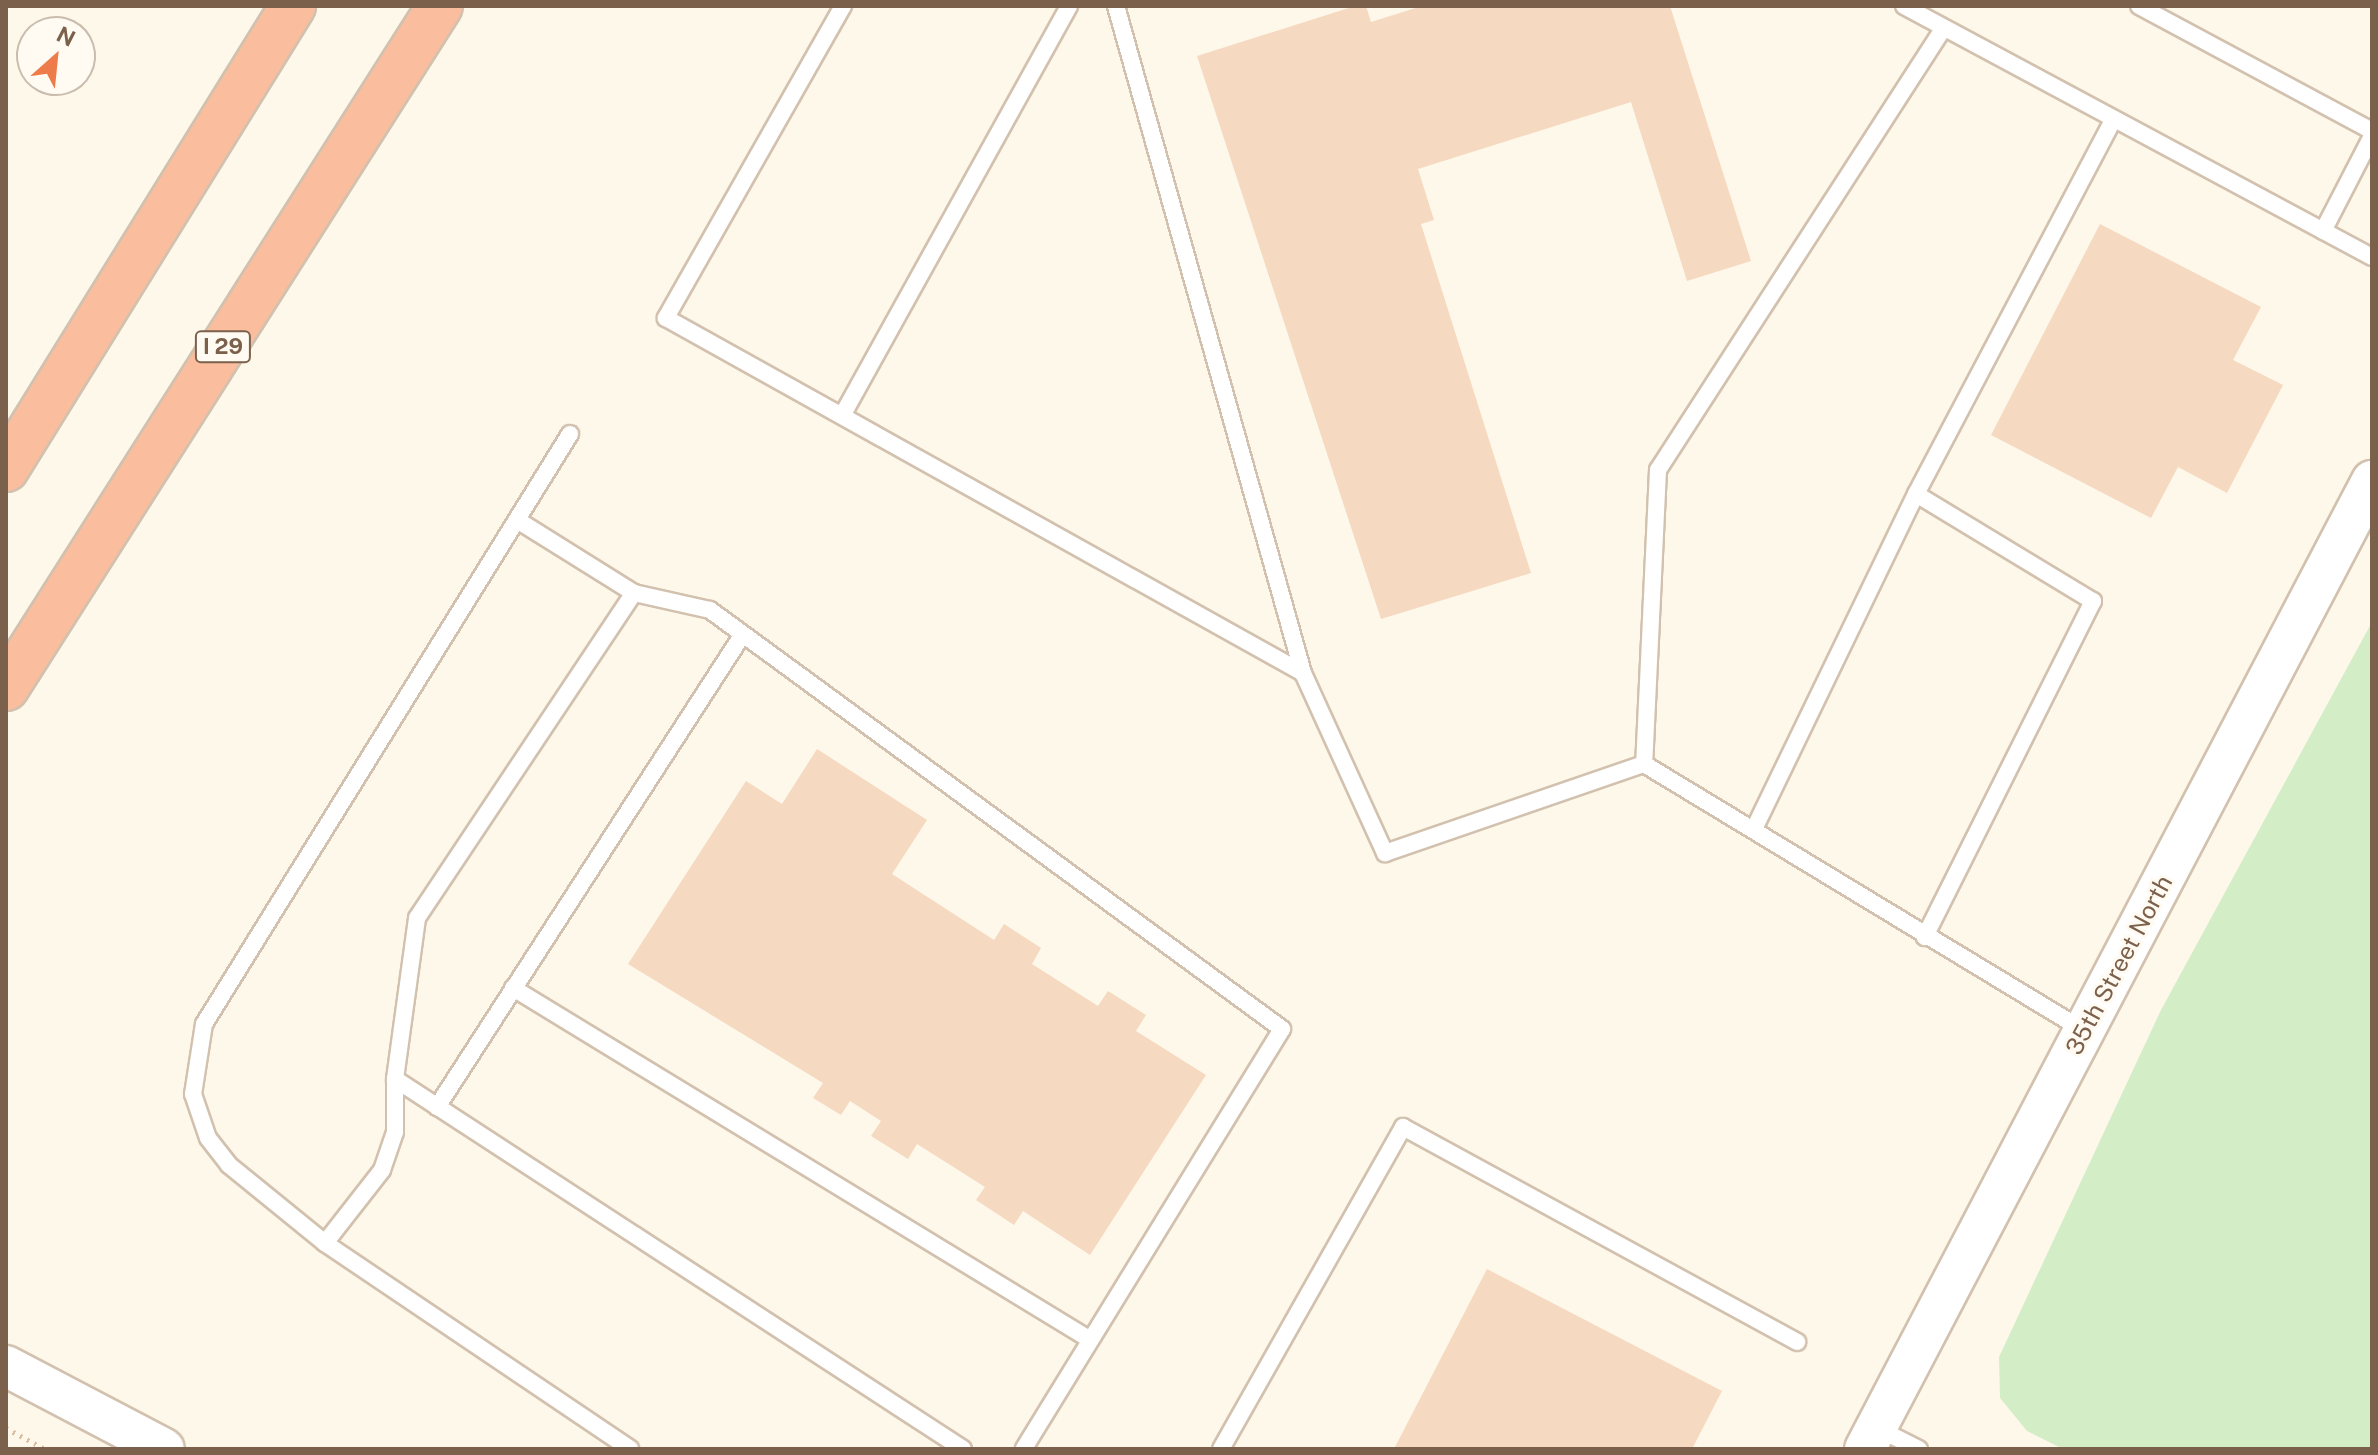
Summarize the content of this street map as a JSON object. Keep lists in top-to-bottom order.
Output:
{
  "streets": {
    "highway": ["I 29"],
    "street": ["35th Street North"]
  },
  "north": "top right"
}
